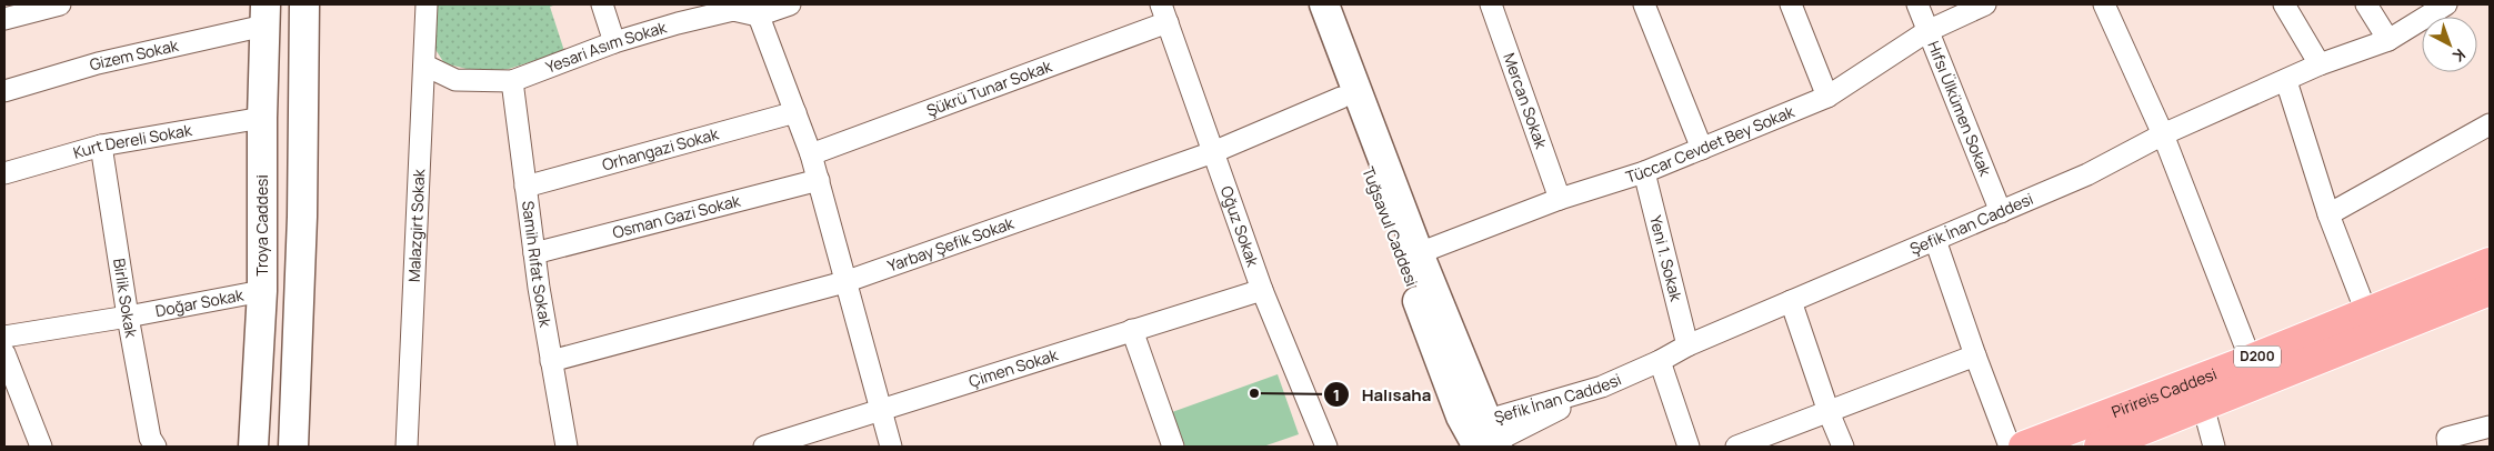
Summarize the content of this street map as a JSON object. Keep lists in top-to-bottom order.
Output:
{
  "streets": {
    "highway": ["D200", "Pirireis Caddesi"],
    "main road": ["Troya Caddesi", "Tuğsavul Caddesi"],
    "street": [
      "Yesari Asım Sokak",
      "Gizem Sokak",
      "Şükrü Tunar Sokak",
      "Mercan Sokak",
      "Hıfsı Ülkümen Sokak",
      "Kurt Dereli Sokak",
      "Tüccar Cevdet Bey Sokak",
      "Orhangazi Sokak",
      "Osman Gazi Sokak",
      "Şefik İnan Caddesi",
      "Malazgirt Sokak",
      "Oğuz Sokak",
      "Yarbay Şefik Sokak",
      "Yeni 1. Sokak",
      "Samih Rıfat Sokak",
      "Birlik Sokak",
      "Doğar Sokak",
      "Çimen Sokak"
    ]
  },
  "crossings": [
    ["Yesari Asım Sokak", "Malazgirt Sokak"],
    ["Yesari Asım Sokak", "Samih Rıfat Sokak"],
    ["Gizem Sokak", "Troya Caddesi"],
    ["Şükrü Tunar Sokak", "Oğuz Sokak"],
    ["Mercan Sokak", "Tüccar Cevdet Bey Sokak"],
    ["Hıfsı Ülkümen Sokak", "Tüccar Cevdet Bey Sokak"],
    ["Hıfsı Ülkümen Sokak", "Şefik İnan Caddesi"],
    ["Kurt Dereli Sokak", "Troya Caddesi"],
    ["Kurt Dereli Sokak", "Birlik Sokak"],
    ["Tüccar Cevdet Bey Sokak", "Yeni 1. Sokak"],
    ["Orhangazi Sokak", "Samih Rıfat Sokak"],
    ["Osman Gazi Sokak", "Samih Rıfat Sokak"],
    ["Şefik İnan Caddesi", "Tuğsavul Caddesi"],
    ["Şefik İnan Caddesi", "Yeni 1. Sokak"],
    ["Troya Caddesi", "Doğar Sokak"],
    ["Oğuz Sokak", "Yarbay Şefik Sokak"],
    ["Oğuz Sokak", "Çimen Sokak"],
    ["Tuğsavul Caddesi", "Yarbay Şefik Sokak"],
    ["Yarbay Şefik Sokak", "Samih Rıfat Sokak"],
    ["Birlik Sokak", "Doğar Sokak"]
  ],
  "places": ["Halısaha"],
  "north": "bottom right"
}
